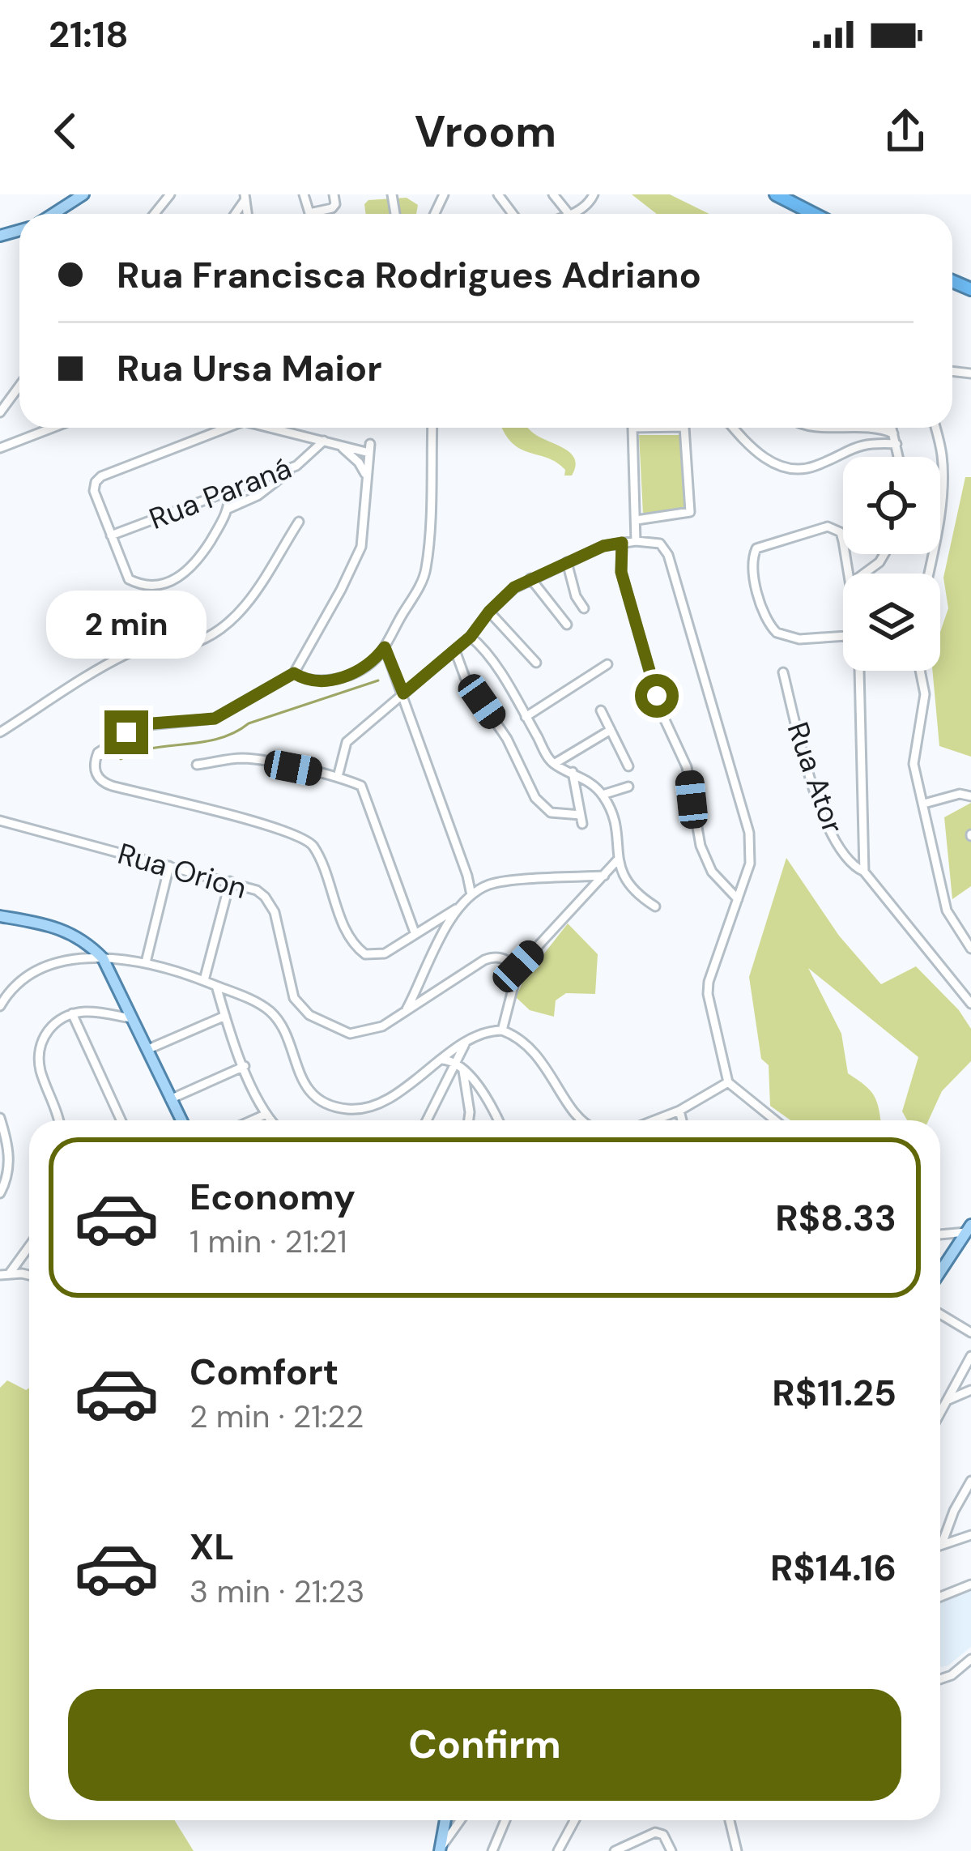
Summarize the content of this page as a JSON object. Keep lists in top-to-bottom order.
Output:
{
  "streets": {
    "street": ["Rua Paraná", "Rua Ator", "Rua Orion"]
  },
  "page": {
    "status": "21:18",
    "header": "Vroom",
    "banner": ["Rua Francisca Rodrigues Adriano", "Rua Ursa Maior"],
    "bubble": "2 min",
    "list": [
      {
        "name": "Economy",
        "note": "1 min · 21:21",
        "value": "R$8.33"
      },
      {
        "name": "Comfort",
        "note": "2 min · 21:22",
        "value": "R$11.25"
      },
      {
        "name": "XL",
        "note": "3 min · 21:23",
        "value": "R$14.16"
      }
    ],
    "buttons": "Confirm"
  }
}
